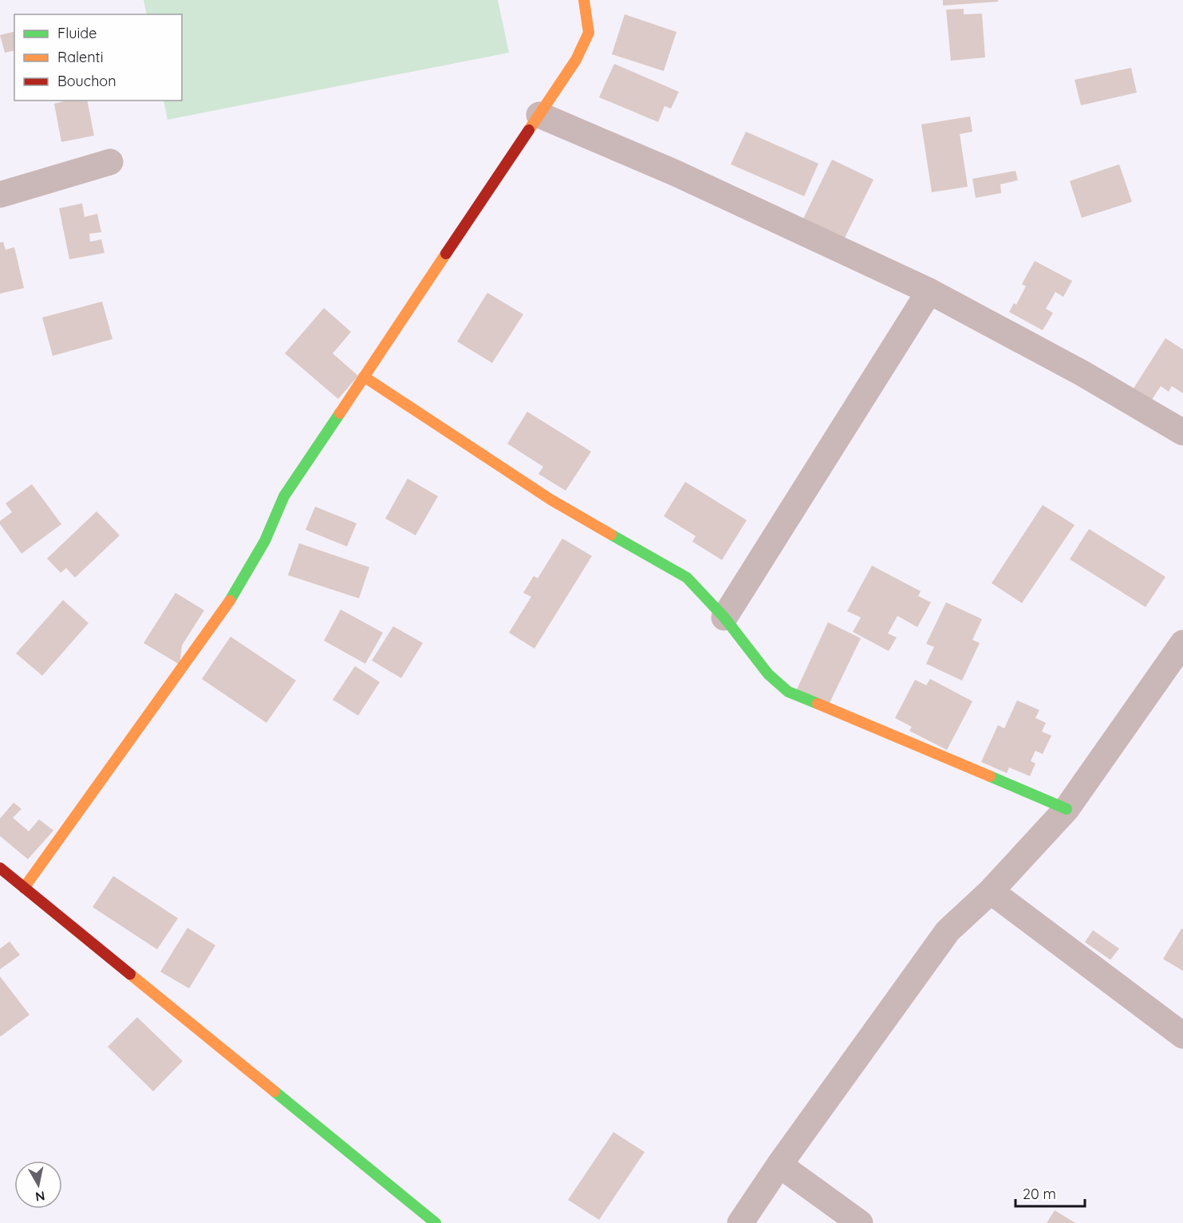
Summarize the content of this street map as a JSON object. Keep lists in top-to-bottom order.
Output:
{
  "legend": ["Fluide", "Ralenti", "Bouchon"],
  "scale_bar": "20 m",
  "north": "bottom"
}
